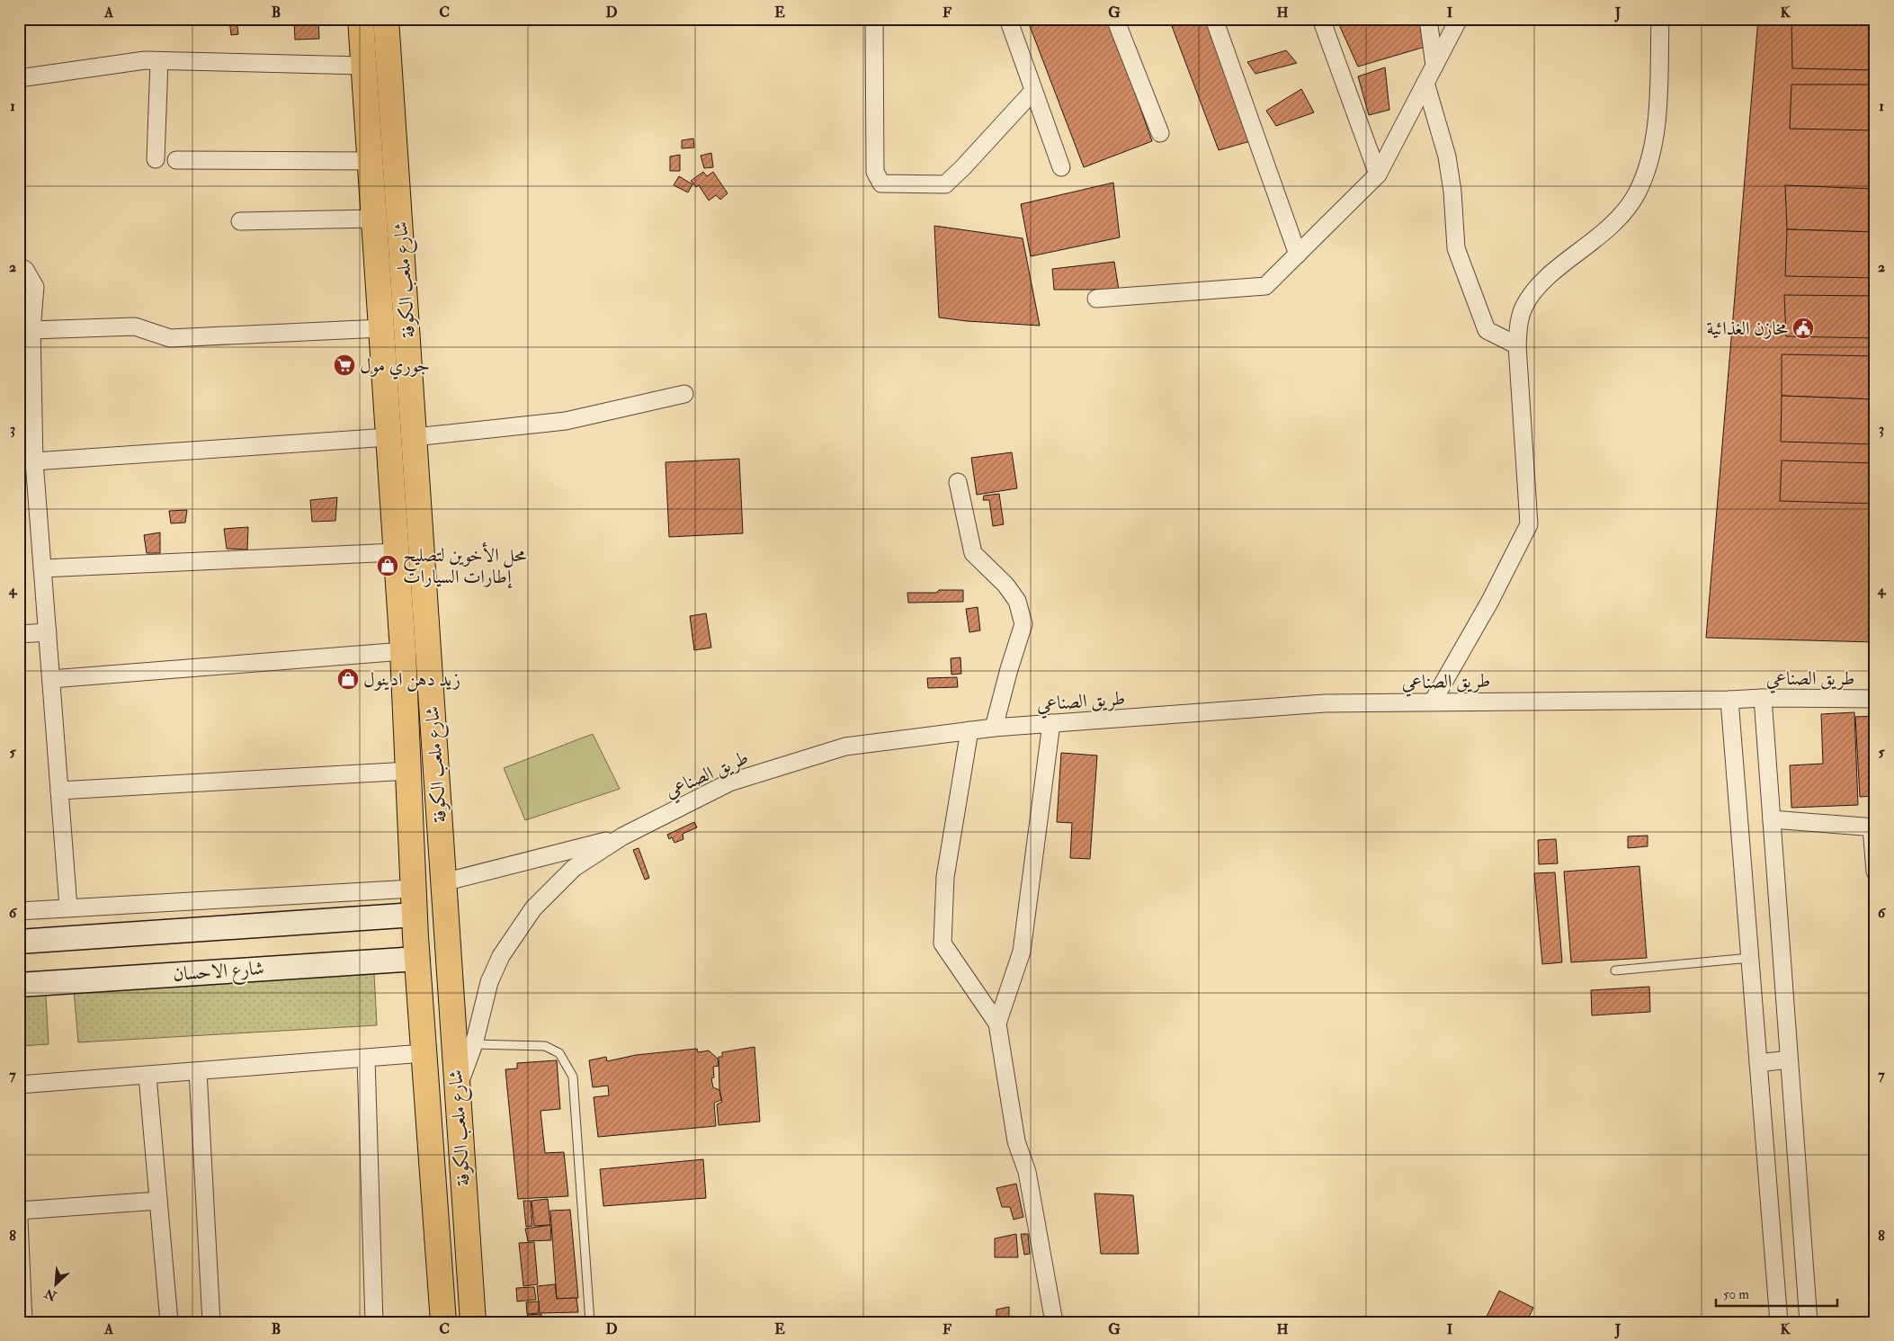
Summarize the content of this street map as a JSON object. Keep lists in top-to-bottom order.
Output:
{
  "streets": {
    "main road": ["شارع ملعب الكوفة"],
    "street": ["طريق الصناعي", "شارع الاحسان"]
  },
  "crossings": [
    ["شارع ملعب الكوفة", "طريق الصناعي"],
    ["شارع ملعب الكوفة", "شارع الاحسان"]
  ],
  "places": {
    "public building": ["مخازن الغذائية"],
    "supermarket": ["جوري مول"],
    "shop": ["محل الأخوين لتصليح إطارات السيارات", "زيد دهن ادينول"]
  },
  "scale_bar": "50 m",
  "north": "bottom left",
  "grid": {
    "columns": [
      "A",
      "B",
      "C",
      "D",
      "E",
      "F",
      "G",
      "H",
      "I",
      "J",
      "K"
    ],
    "rows": [
      "1",
      "2",
      "3",
      "4",
      "5",
      "6",
      "7",
      "8"
    ]
  }
}
